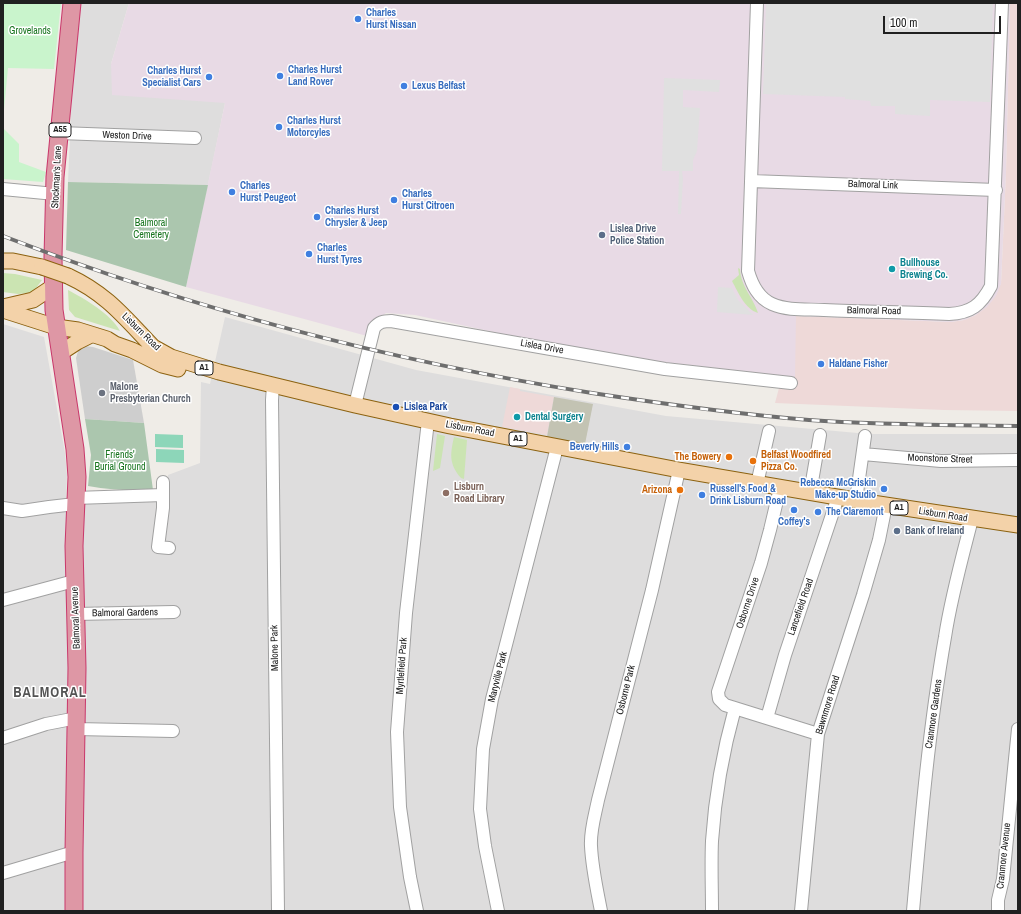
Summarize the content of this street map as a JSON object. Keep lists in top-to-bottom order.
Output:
{
  "streets": {
    "highway": ["A55", "Stockman's Lane", "Balmoral Avenue"],
    "main road": ["Lisburn Road", "A1"],
    "street": [
      "Weston Drive",
      "Balmoral Link",
      "Balmoral Road",
      "Lislea Drive",
      "Moonstone Street",
      "Osborne Drive",
      "Lancefield Road",
      "Balmoral Gardens",
      "Malone Park",
      "Myrtlefield Park",
      "Maryville Park",
      "Osborne Park",
      "Bawnmore Road",
      "Cranmore Gardens",
      "Cranmore Avenue"
    ]
  },
  "crossings": [
    ["Weston Drive", "Stockman's Lane"],
    ["Stockman's Lane", "A1"],
    ["Stockman's Lane", "Balmoral Avenue"],
    ["Balmoral Link", "Balmoral Road"],
    ["Lisburn Road", "Lislea Drive"],
    ["Lisburn Road", "A1"],
    ["Lisburn Road", "Osborne Drive"],
    ["Lisburn Road", "Lancefield Road"],
    ["Lisburn Road", "Malone Park"],
    ["Lisburn Road", "Myrtlefield Park"],
    ["Lisburn Road", "Maryville Park"],
    ["Lisburn Road", "Osborne Park"],
    ["Lisburn Road", "Bawnmore Road"],
    ["Lisburn Road", "Cranmore Gardens"],
    ["A1", "Balmoral Avenue"],
    ["Osborne Drive", "Lancefield Road"],
    ["Osborne Drive", "Bawnmore Road"],
    ["Balmoral Gardens", "Balmoral Avenue"]
  ],
  "districts": ["BALMORAL"],
  "parks": ["Grovelands", "Balmoral Cemetery", "Friends' Burial Ground"],
  "places": [
    "Charles Hurst Nissan",
    "Charles Hurst Land Rover",
    "Charles Hurst Specialist Cars",
    "Lexus Belfast",
    "Charles Hurst Motorcyles",
    "Charles Hurst Peugeot",
    "Charles Hurst Citroen",
    "Charles Hurst Chrysler & Jeep",
    "Lislea Drive Police Station",
    "Charles Hurst Tyres",
    "Bullhouse Brewing Co.",
    "Haldane Fisher",
    "Malone Presbyterian Church",
    "Lislea Park",
    "Dental Surgery",
    "Beverly Hills",
    "The Bowery",
    "Belfast Woodfired Pizza Co.",
    "Rebecca McGriskin Make-up Studio",
    "Arizona",
    "Lisburn Road Library",
    "Russell's Food & Drink Lisburn Road",
    "Coffey's",
    "The Claremont",
    "Bank of Ireland"
  ],
  "scale_bar": "100 m"
}
